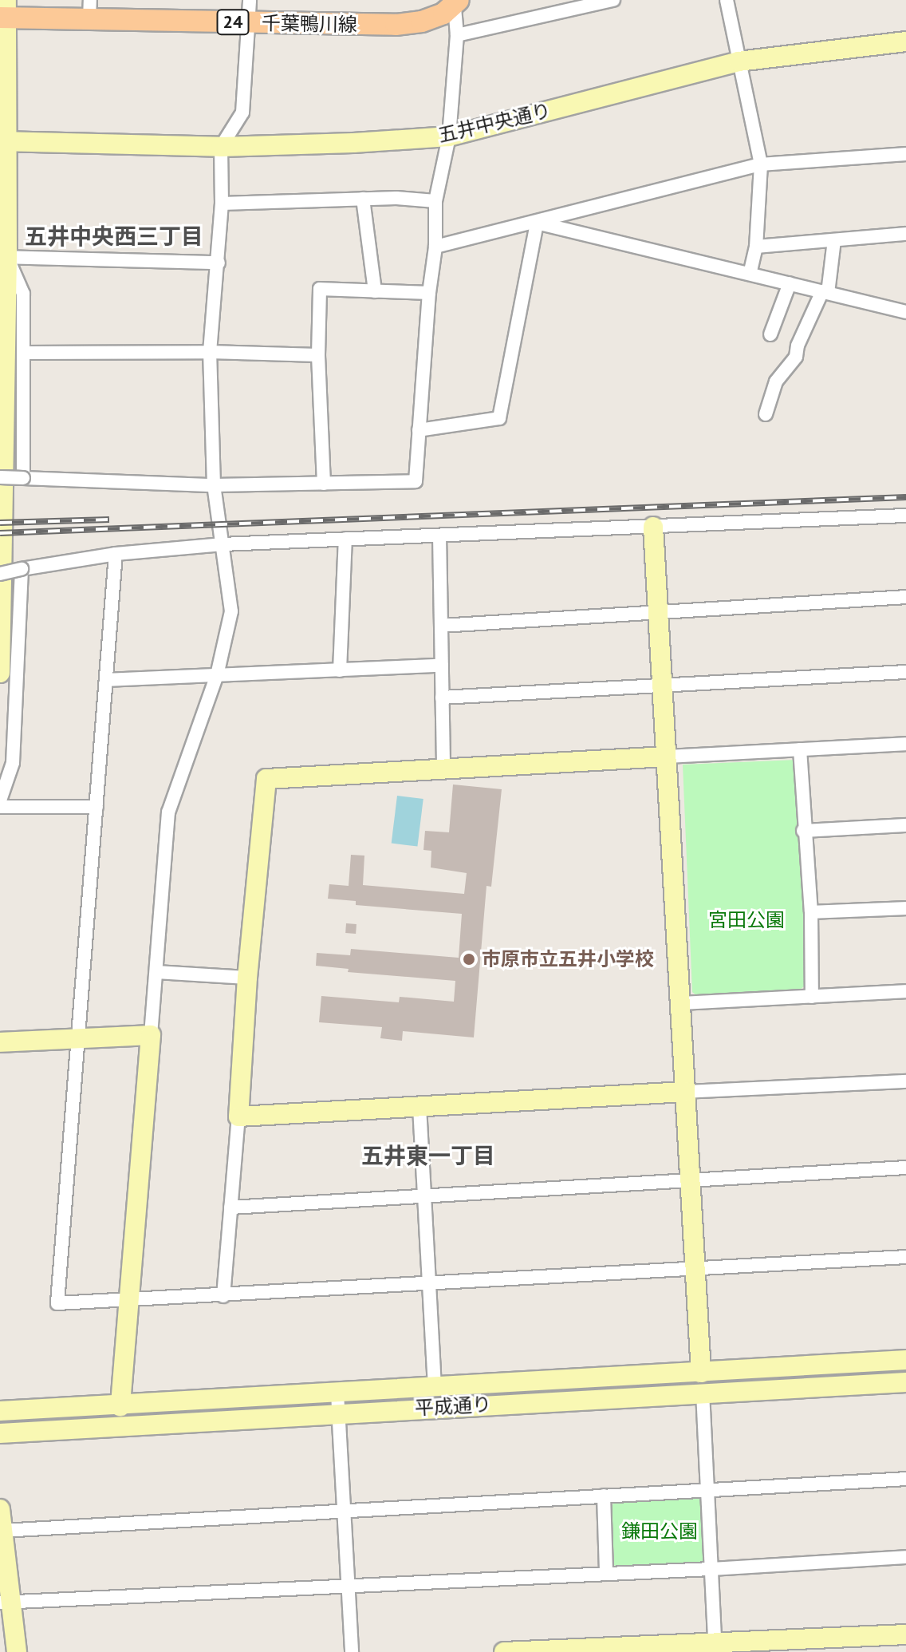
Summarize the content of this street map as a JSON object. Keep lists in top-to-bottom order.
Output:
{
  "streets": {
    "main road": ["24", "千葉鴨川線"],
    "street": ["五井中央通り", "平成通り"]
  },
  "districts": ["五井中央西三丁目", "五井東一丁目"],
  "parks": ["宮田公園", "鎌田公園"],
  "places": ["市原市立五井小学校"]
}
